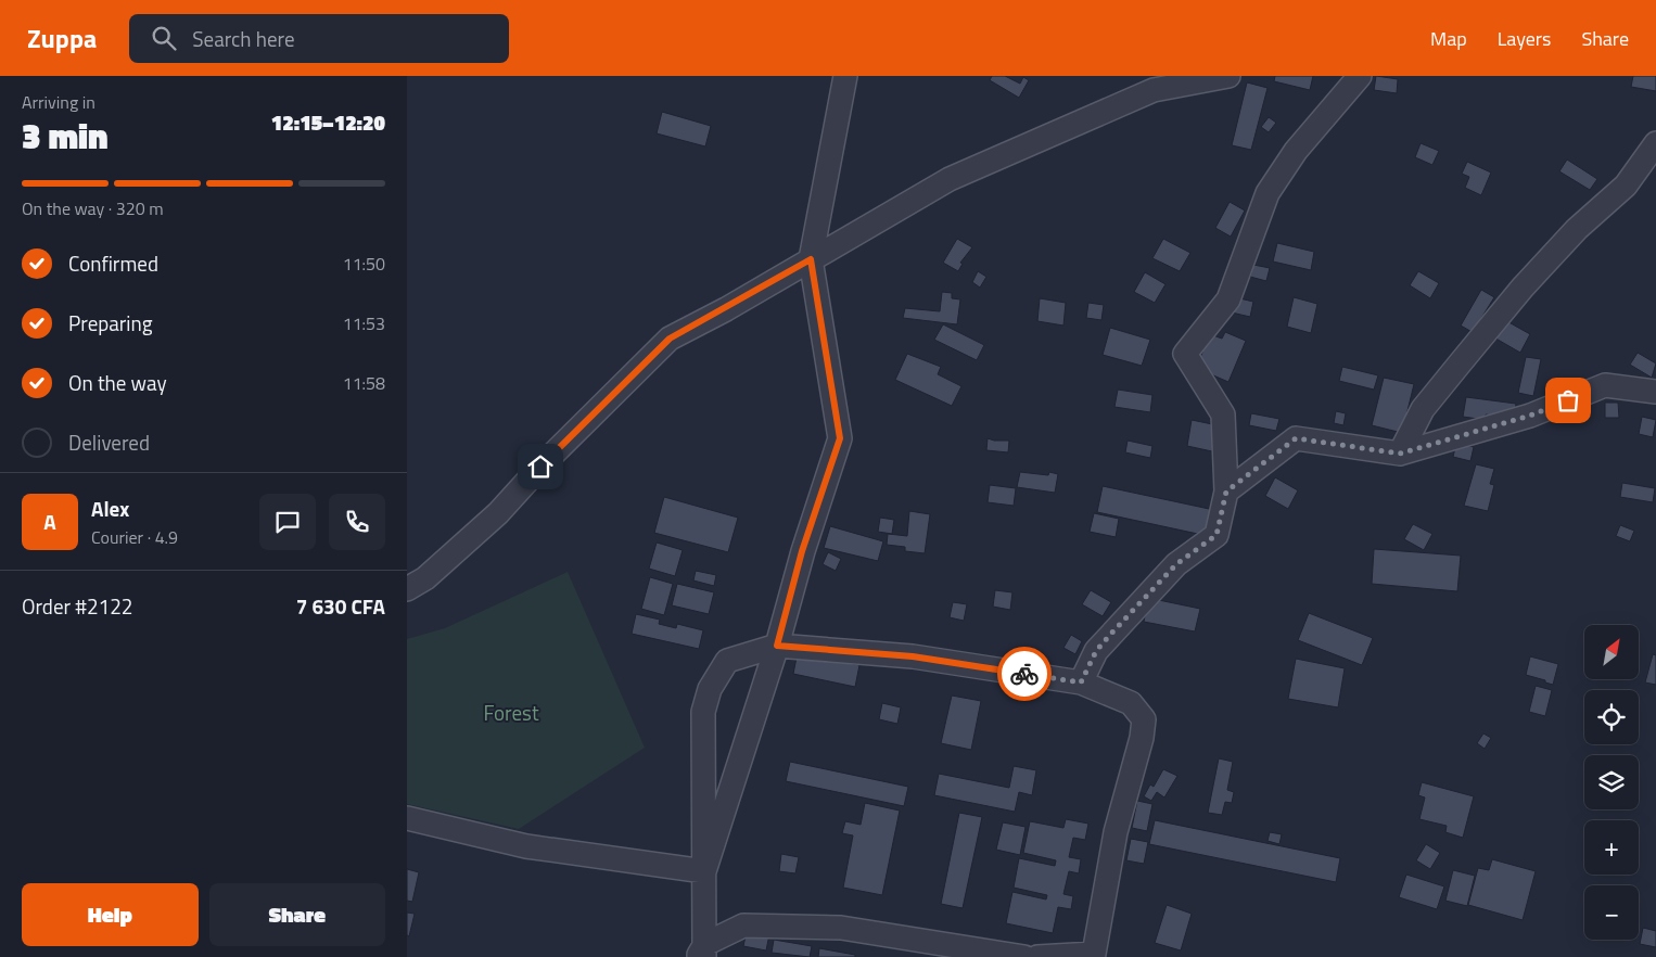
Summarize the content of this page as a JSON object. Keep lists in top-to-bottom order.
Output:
{
  "parks": ["Forest"],
  "north": "top right",
  "page": {
    "header": "Zuppa",
    "search": "Search here",
    "nav": ["Map", "Layers", "Share"],
    "heading": ["3 min", "Arriving in", "12:15–12:20"],
    "panel": [
      "Alex",
      "Courier · 4.9",
      "Order #2122",
      "7 630 CFA"
    ],
    "bar": "On the way · 320 m",
    "list": [
      ["Confirmed", "11:50"],
      ["Preparing", "11:53"],
      ["On the way", "11:58"],
      "Delivered"
    ],
    "round": "A",
    "map_buttons": ["+", "−"],
    "buttons": ["Help", "Share"]
  }
}
